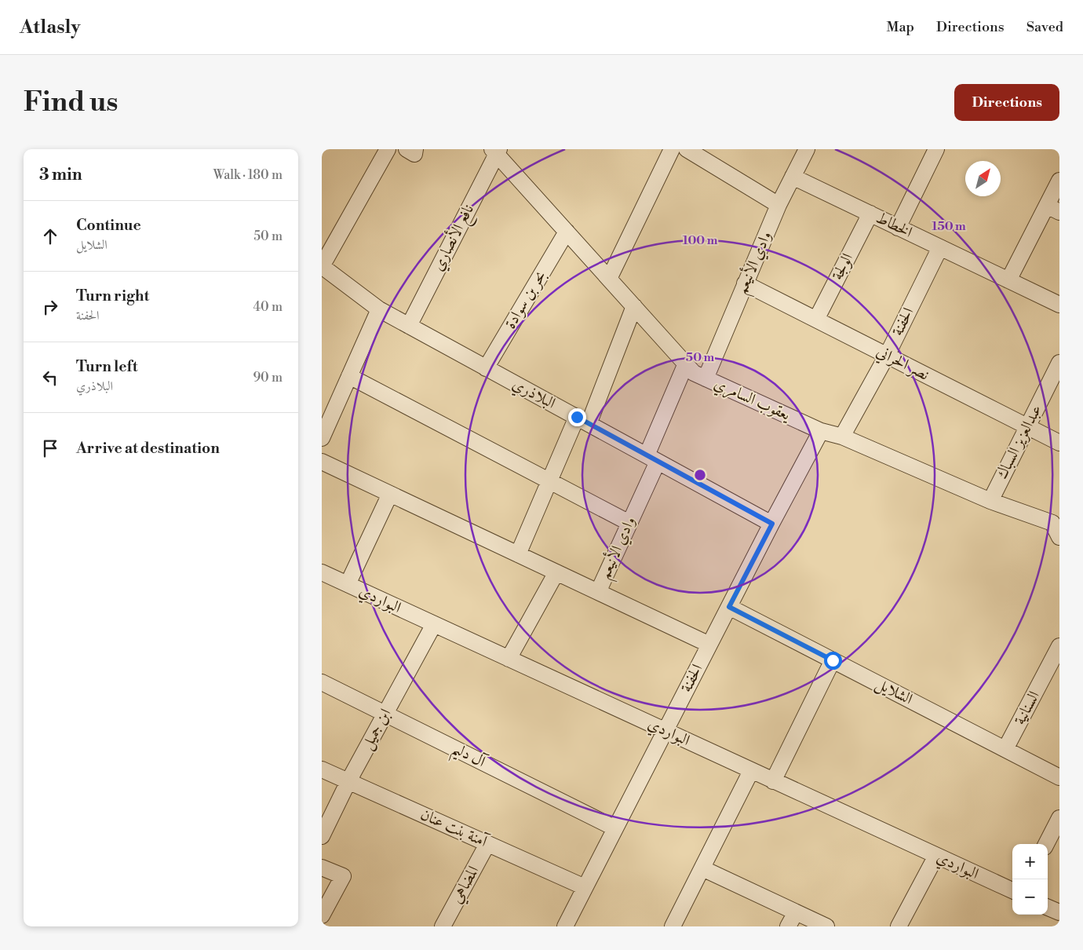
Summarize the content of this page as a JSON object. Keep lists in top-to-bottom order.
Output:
{
  "streets": {
    "street": [
      "الخطاط",
      "نافع الأنصاري",
      "وادي الأنيعم",
      "الولجة",
      "بحر بن سوادة",
      "الحفنة",
      "نصر الحراني",
      "البلاذري",
      "يعقوب السامري",
      "عبدالعزيز السباك",
      "البواردي",
      "الشلايل",
      "السنانية",
      "ابن جميل",
      "آل دليم",
      "آمنة بنت عنان",
      "المضاهي"
    ]
  },
  "crossings": [
    ["الخطاط", "وادي الأنيعم"],
    ["الخطاط", "الولجة"],
    ["الخطاط", "الحفنة"],
    ["نافع الأنصاري", "البلاذري"],
    ["نافع الأنصاري", "يعقوب السامري"],
    ["وادي الأنيعم", "نصر الحراني"],
    ["وادي الأنيعم", "البلاذري"],
    ["وادي الأنيعم", "يعقوب السامري"],
    ["الولجة", "نصر الحراني"],
    ["بحر بن سوادة", "البلاذري"],
    ["بحر بن سوادة", "يعقوب السامري"],
    ["الحفنة", "نصر الحراني"],
    ["الحفنة", "البلاذري"],
    ["الحفنة", "يعقوب السامري"],
    ["الحفنة", "البواردي"],
    ["الحفنة", "الشلايل"],
    ["الحفنة", "آل دليم"],
    ["الحفنة", "آمنة بنت عنان"],
    ["نصر الحراني", "عبدالعزيز السباك"],
    ["يعقوب السامري", "عبدالعزيز السباك"],
    ["البواردي", "ابن جميل"],
    ["الشلايل", "السنانية"],
    ["ابن جميل", "آل دليم"],
    ["ابن جميل", "آمنة بنت عنان"],
    ["آمنة بنت عنان", "المضاهي"]
  ],
  "north": "top right",
  "page": {
    "header": "Atlasly",
    "nav": ["Map", "Directions", "Saved"],
    "buttons": "Directions",
    "title": "Find us",
    "heading": ["3 min", "Walk · 180 m"],
    "list": [
      ["Continue", "الشلايل", "50 m"],
      ["Turn right", "الحفنة", "40 m"],
      ["Turn left", "البلاذري", "90 m"],
      "Arrive at destination"
    ],
    "map_buttons": ["+", "−"]
  },
  "rings": ["150 m", "100 m", "50 m"]
}
